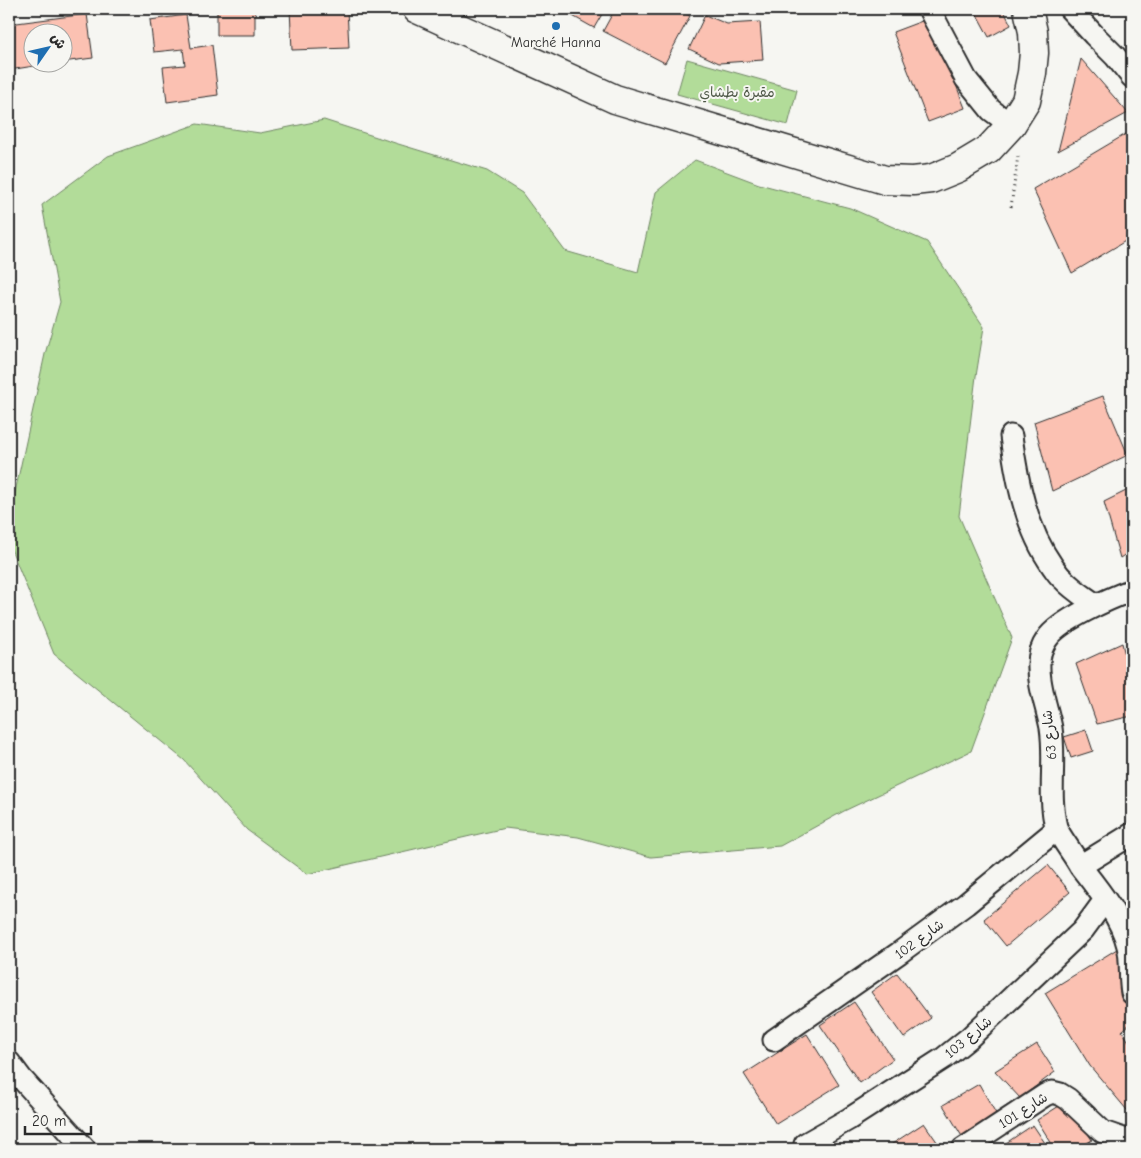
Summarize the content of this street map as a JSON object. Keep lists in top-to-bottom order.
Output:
{
  "streets": {
    "street": [
      "شارع 63",
      "شارع 102",
      "شارع 103",
      "شارع 101"
    ]
  },
  "crossings": [
    ["شارع 63", "شارع 102"]
  ],
  "parks": ["مقبرة بطشاي"],
  "places": ["Marché Hanna"],
  "scale_bar": "20 m",
  "north": "top right"
}
